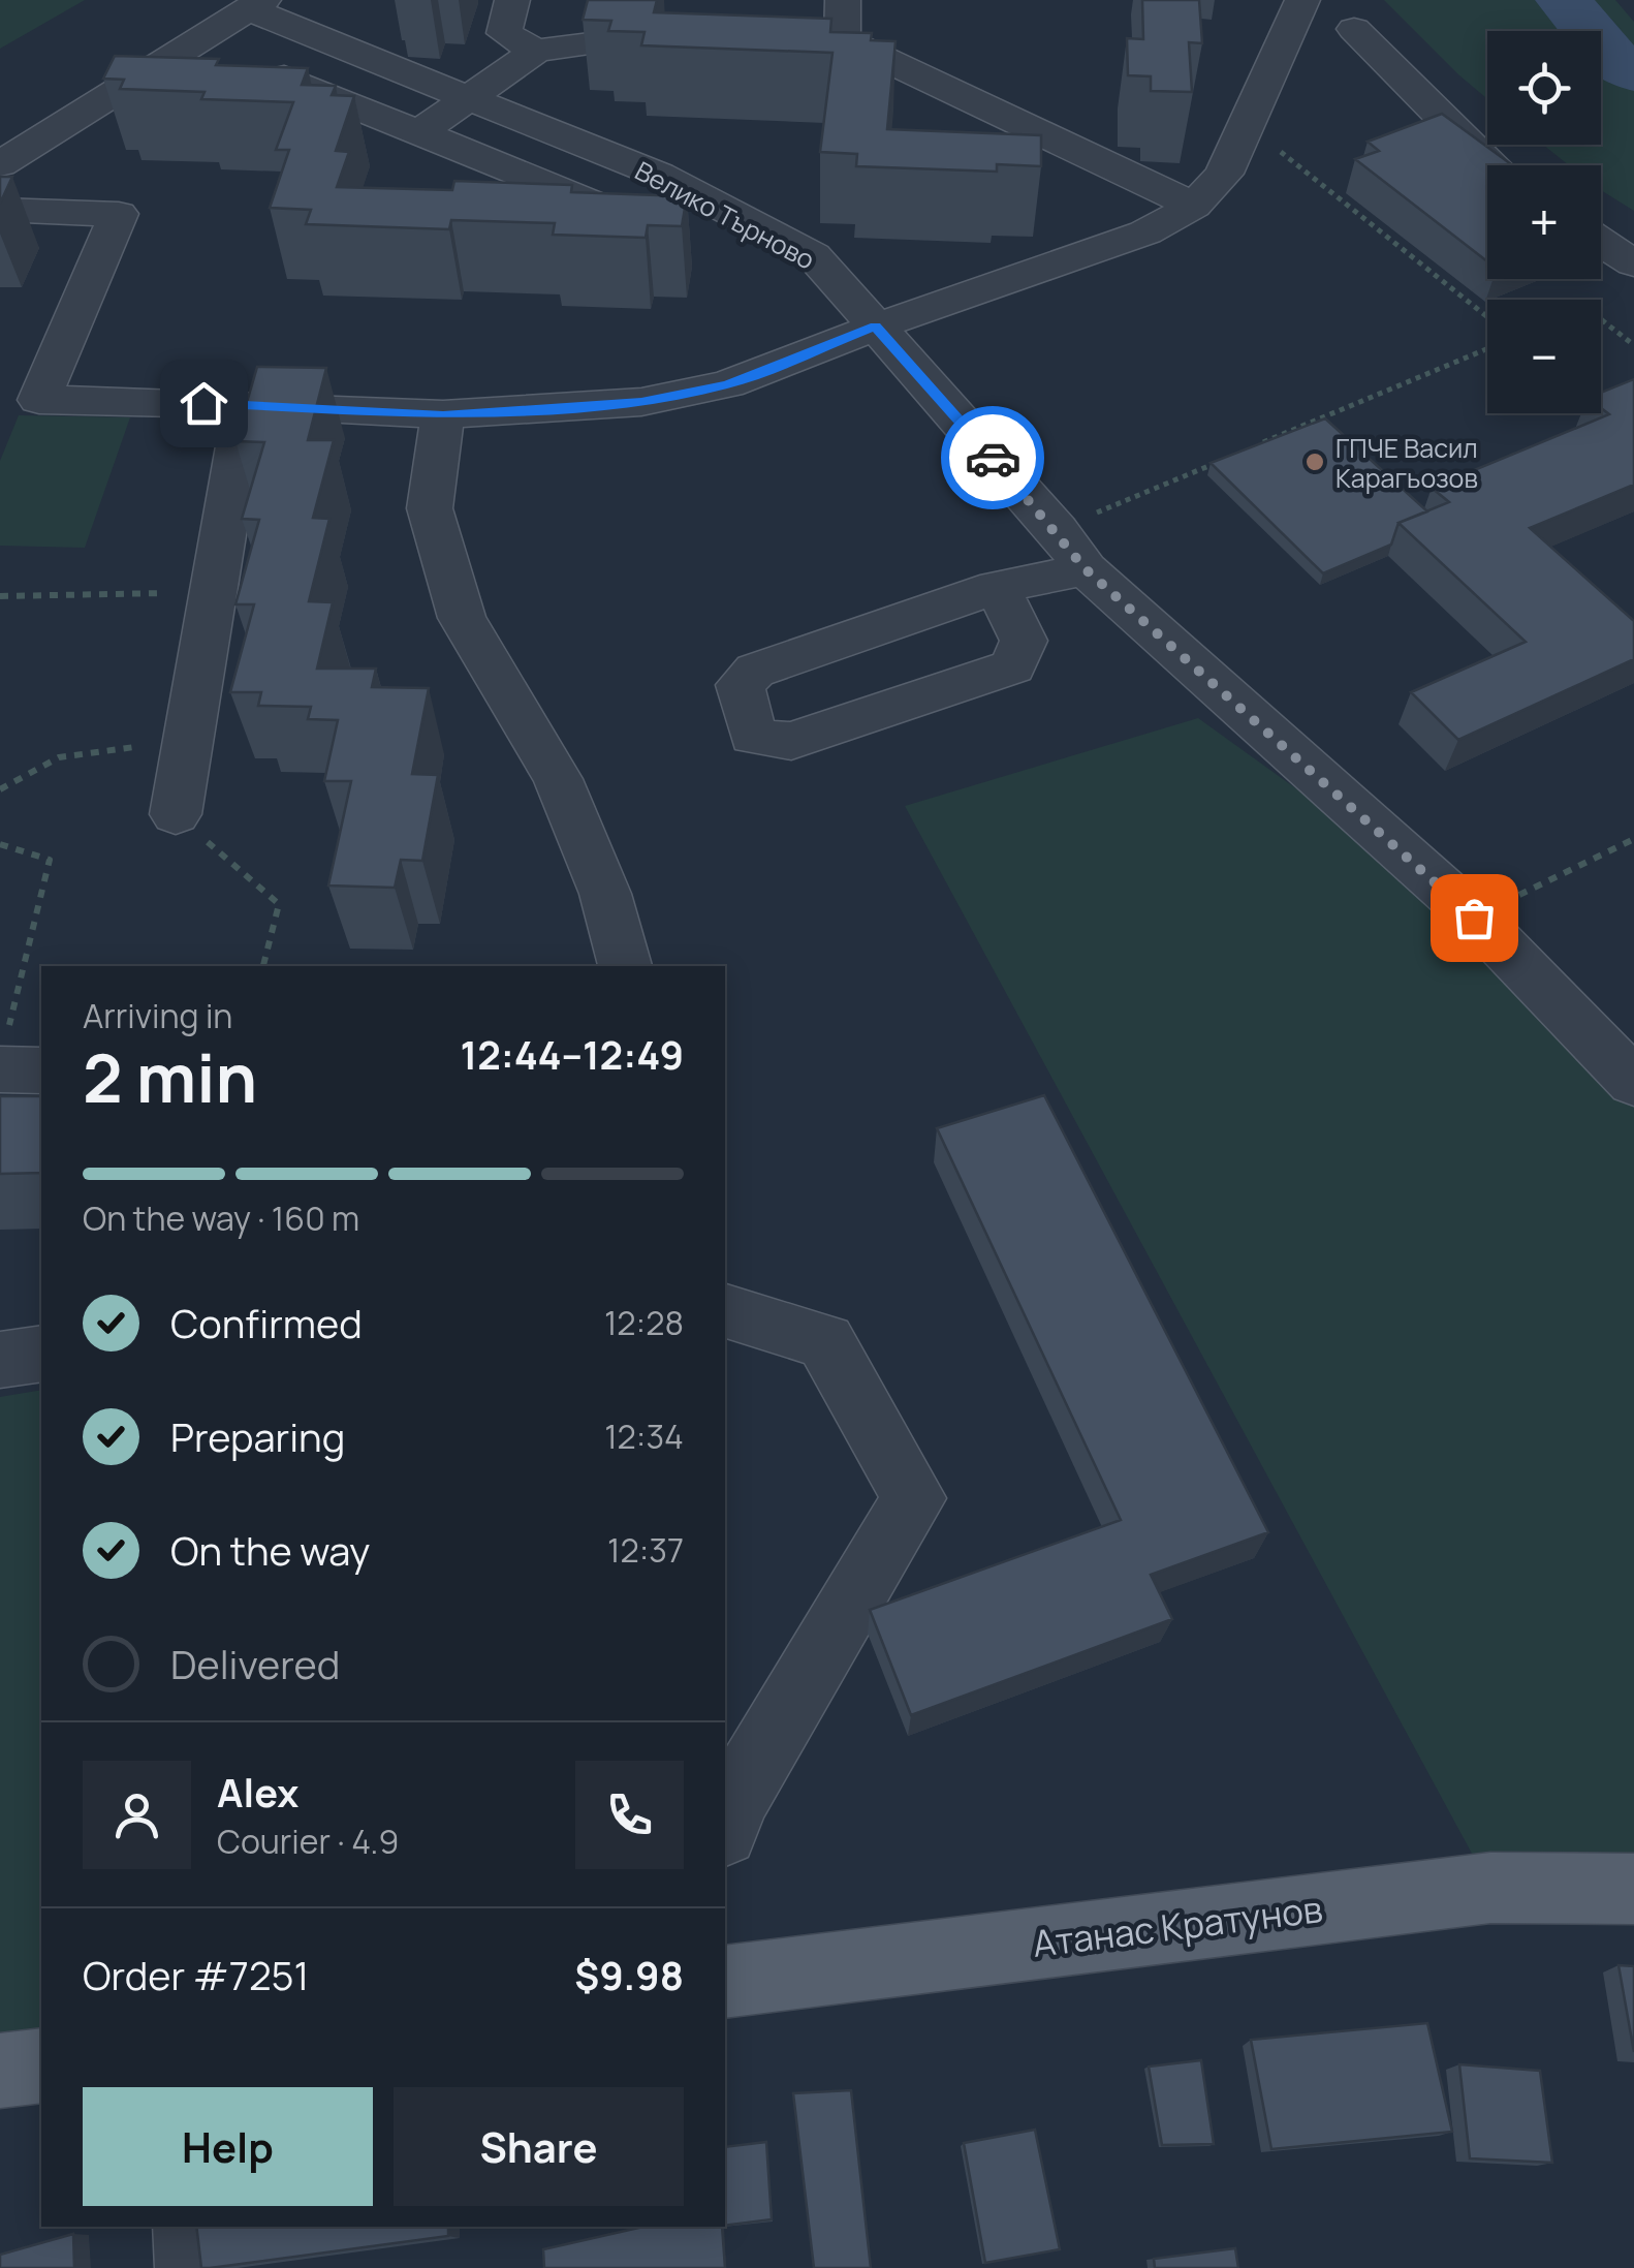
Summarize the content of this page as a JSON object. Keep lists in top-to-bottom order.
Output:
{
  "streets": {
    "main road": ["Атанас Кратунов"],
    "street": ["Велико Търново"]
  },
  "places": ["ГПЧЕ Васил Карагьозов"],
  "page": {
    "map_buttons": ["+", "−"],
    "heading": ["2 min", "Arriving in", "12:44–12:49"],
    "panel": [
      "Alex",
      "Courier · 4.9",
      "Order #7251",
      "$9.98"
    ],
    "bar": "On the way · 160 m",
    "list": [
      ["Confirmed", "12:28"],
      ["Preparing", "12:34"],
      ["On the way", "12:37"],
      "Delivered"
    ],
    "buttons": ["Help", "Share"]
  }
}
